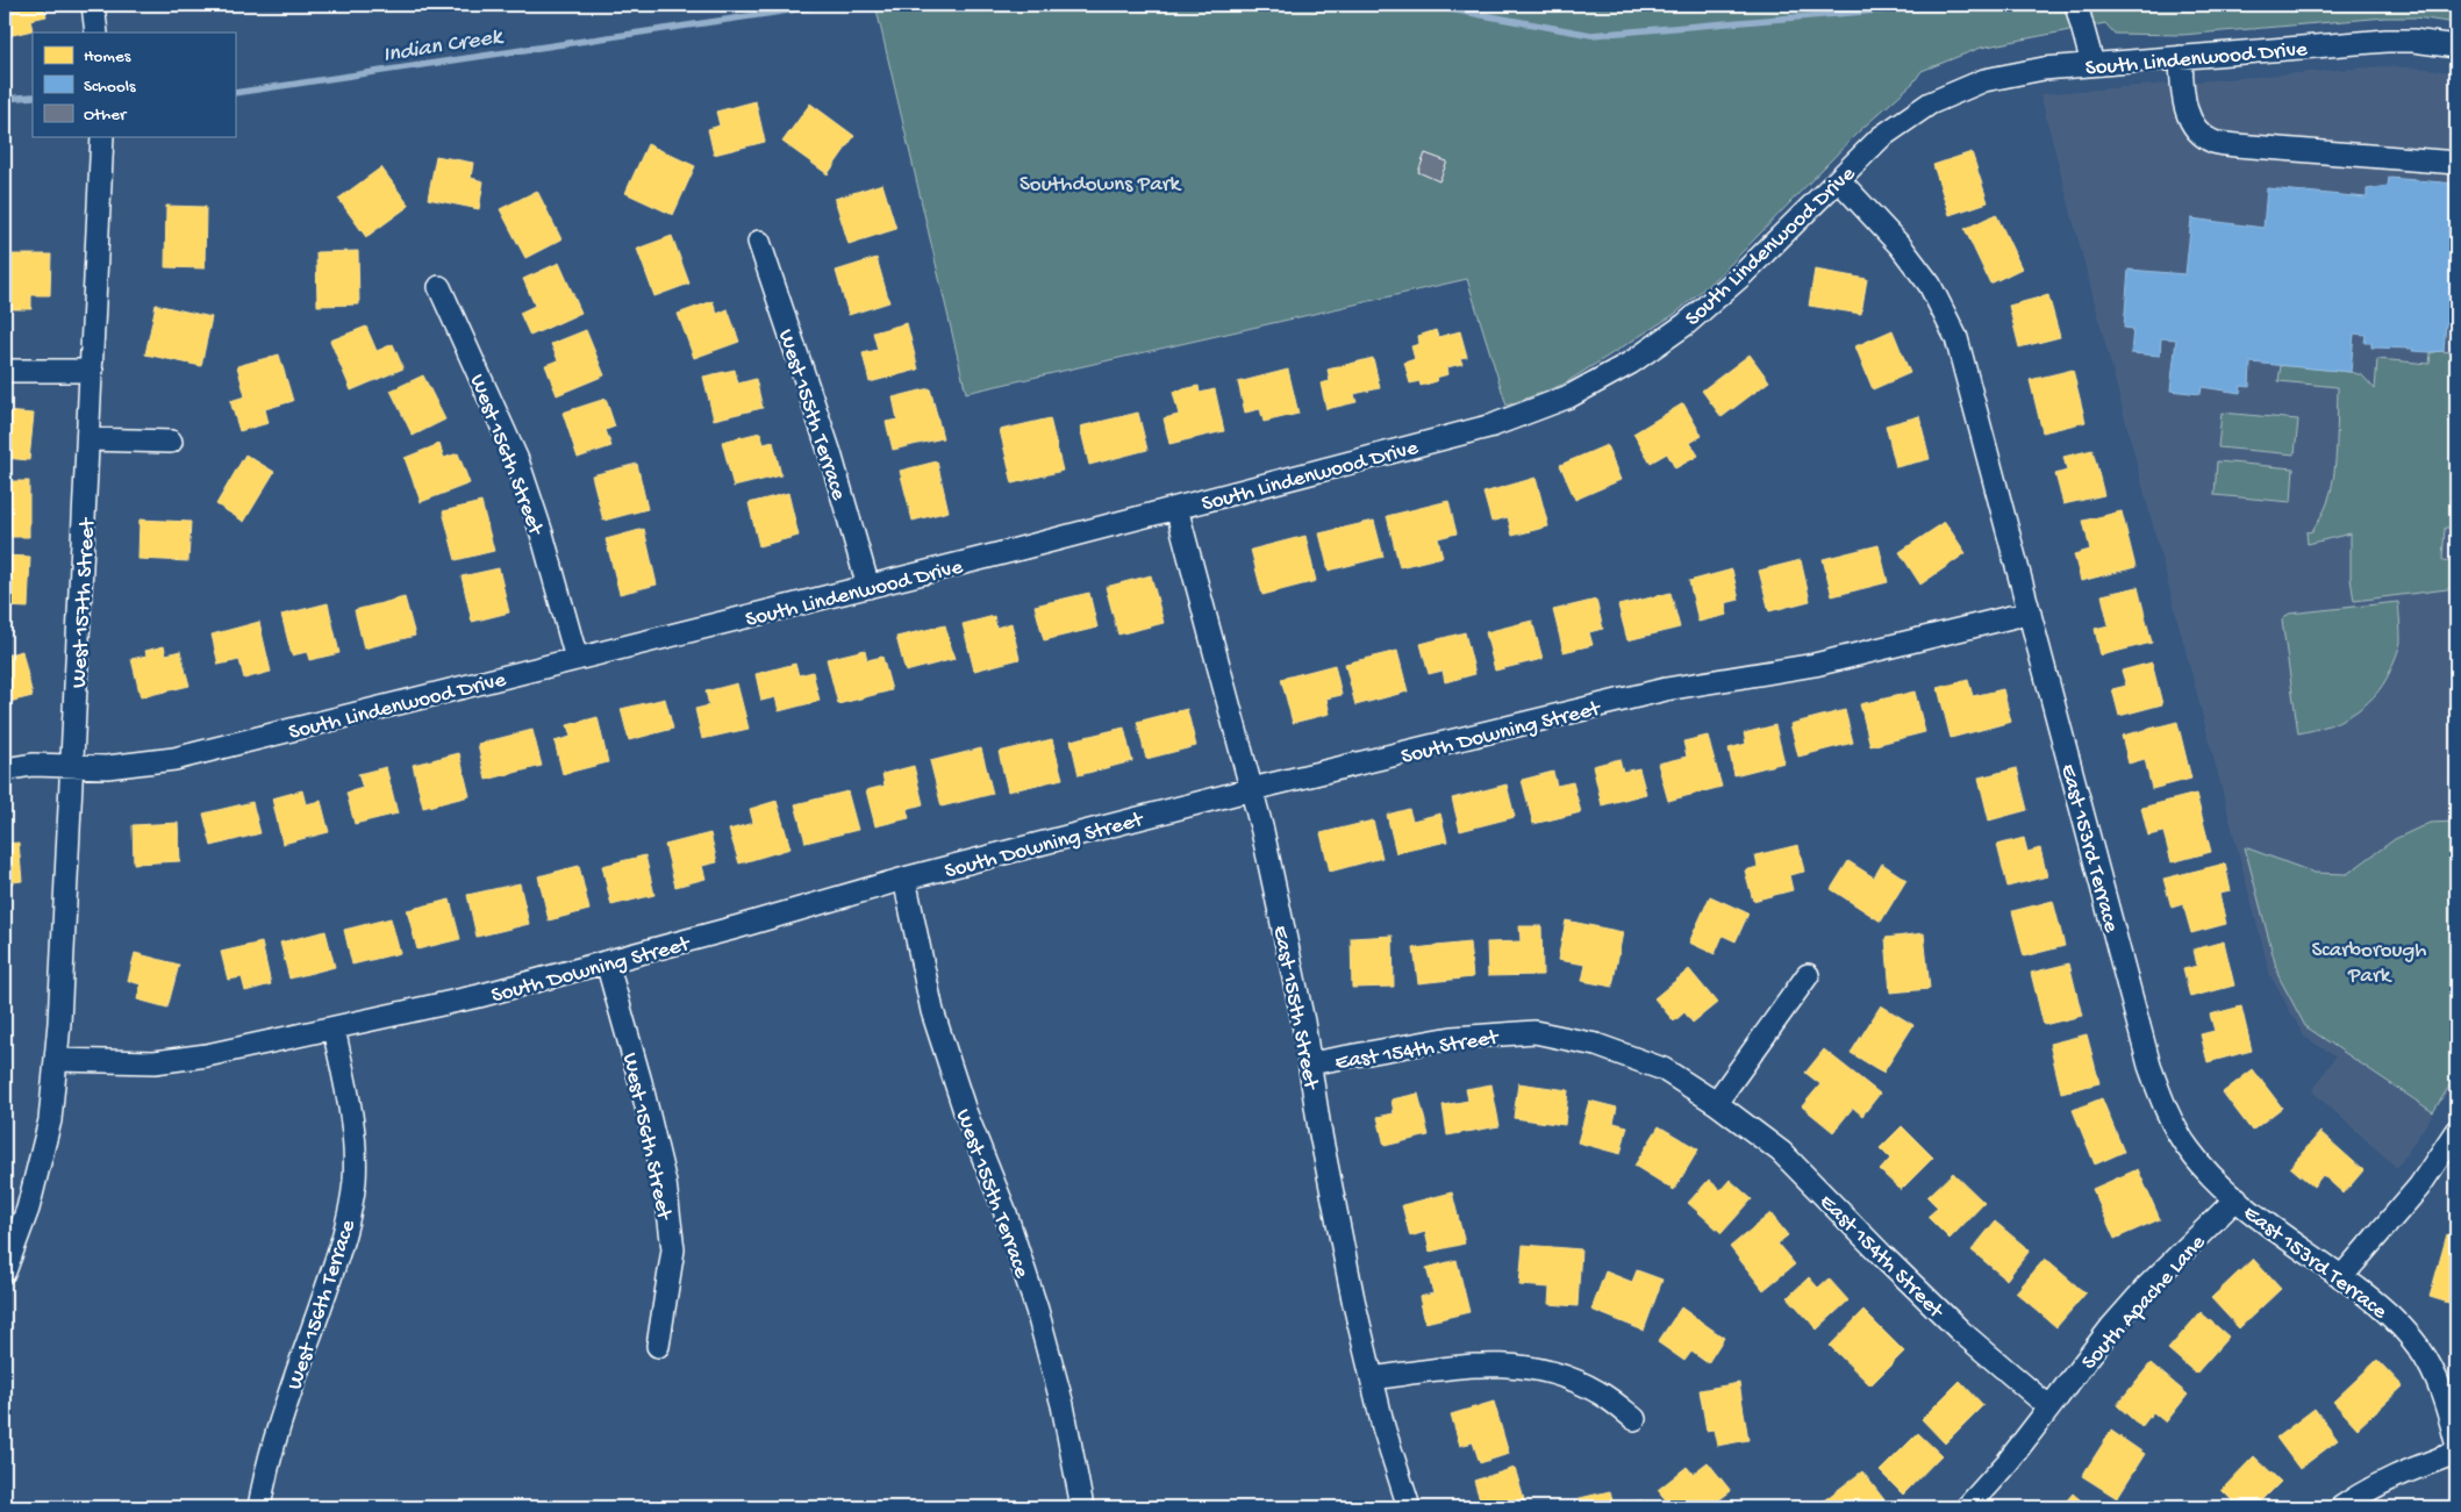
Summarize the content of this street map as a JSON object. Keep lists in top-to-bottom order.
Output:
{
  "streets": {
    "street": [
      "South Lindenwood Drive",
      "West 155th Terrace",
      "West 156th Street",
      "West 157th Street",
      "South Downing Street",
      "East 153rd Terrace",
      "East 155th Street",
      "East 154th Street",
      "South Apache Lane",
      "West 156th Terrace"
    ]
  },
  "crossings": [
    ["South Lindenwood Drive", "West 155th Terrace"],
    ["South Lindenwood Drive", "West 156th Street"],
    ["South Lindenwood Drive", "West 157th Street"],
    ["South Lindenwood Drive", "East 153rd Terrace"],
    ["South Lindenwood Drive", "East 155th Street"],
    ["West 155th Terrace", "South Downing Street"],
    ["West 156th Street", "South Downing Street"],
    ["South Downing Street", "East 153rd Terrace"],
    ["South Downing Street", "East 155th Street"],
    ["South Downing Street", "West 156th Terrace"],
    ["East 153rd Terrace", "South Apache Lane"],
    ["East 155th Street", "East 154th Street"],
    ["East 154th Street", "South Apache Lane"]
  ],
  "water": ["Indian Creek"],
  "parks": ["Southdowns Park", "Scarborough Park"],
  "legend": ["Homes", "Schools", "Other"]
}
